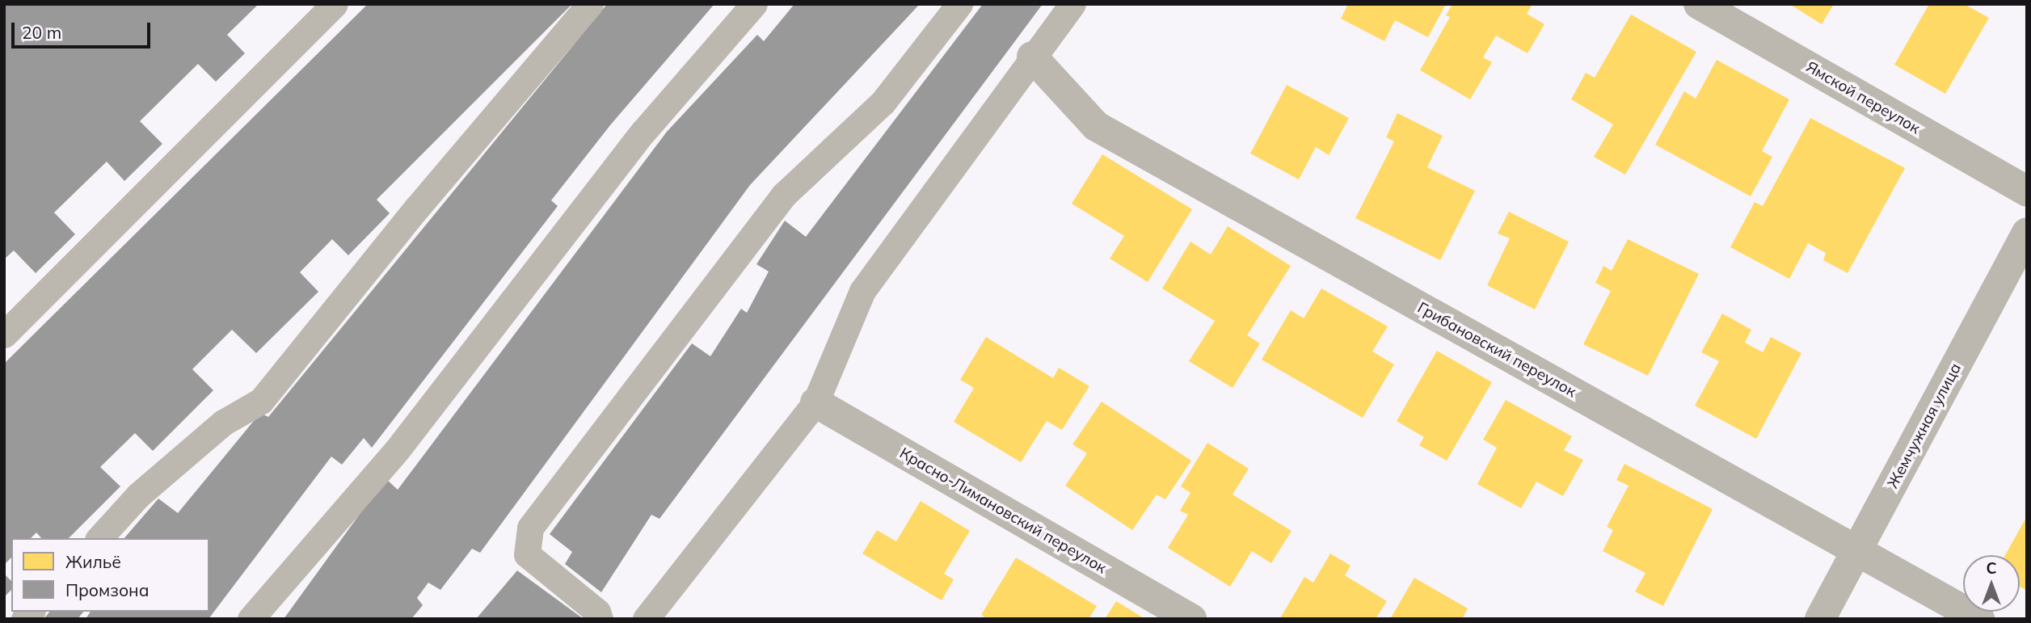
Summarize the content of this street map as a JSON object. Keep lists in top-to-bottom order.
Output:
{
  "streets": {
    "street": [
      "Ямской переулок",
      "Грибановский переулок",
      "Жемчужная улица",
      "Красно-Лимановский переулок"
    ]
  },
  "crossings": [
    ["Грибановский переулок", "Жемчужная улица"]
  ],
  "legend": ["Жильё", "Промзона"],
  "scale_bar": "20 m",
  "north": "top"
}
